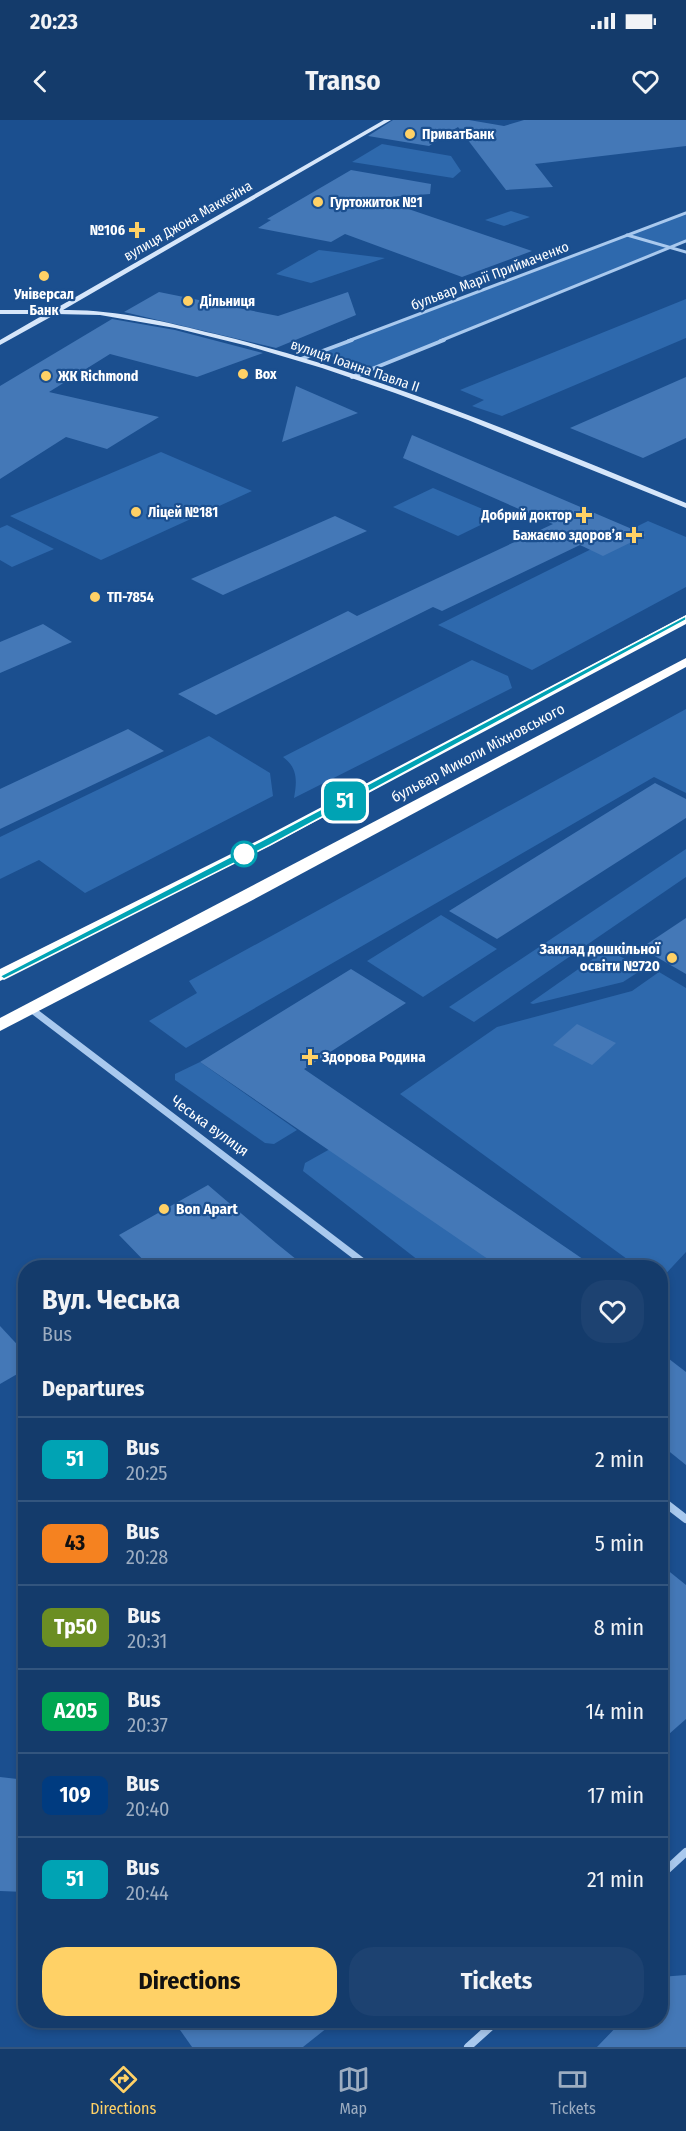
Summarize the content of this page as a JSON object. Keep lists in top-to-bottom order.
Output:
{
  "streets": {
    "highway": ["бульвар Миколи Міхновського"],
    "street": [
      "вулиця Джона Маккейна",
      "бульвар Марії Приймаченко",
      "вулиця Іоанна Павла II",
      "Чеська вулиця"
    ]
  },
  "crossings": [
    ["вулиця Джона Маккейна", "вулиця Іоанна Павла II"],
    ["бульвар Марії Приймаченко", "вулиця Іоанна Павла II"],
    ["бульвар Миколи Міхновського", "Чеська вулиця"]
  ],
  "places": {
    "other": [
      "ПриватБанк",
      "Гуртожиток №1",
      "Універсал Банк",
      "Дільниця",
      "Box",
      "ЖК Richmond",
      "Ліцей №181",
      "ТП-7854",
      "Заклад дошкільної освіти №720",
      "Bon Apart"
    ],
    "health": [
      "№106",
      "Добрий доктор",
      "Бажаємо здоровʼя",
      "Здорова Родина"
    ]
  },
  "lines": ["bus line 51"],
  "page": {
    "status": "20:23",
    "header": "Transo",
    "on_map": "51",
    "heading": [
      ["Вул. Чеська", "Bus"],
      "Departures"
    ],
    "list": [
      {
        "mark": "51",
        "name": "Bus",
        "note": "20:25",
        "value": "2 min"
      },
      {
        "mark": "43",
        "name": "Bus",
        "note": "20:28",
        "value": "5 min"
      },
      {
        "mark": "Тр50",
        "name": "Bus",
        "note": "20:31",
        "value": "8 min"
      },
      {
        "mark": "А205",
        "name": "Bus",
        "note": "20:37",
        "value": "14 min"
      },
      {
        "mark": "109",
        "name": "Bus",
        "note": "20:40",
        "value": "17 min"
      },
      {
        "mark": "51",
        "name": "Bus",
        "note": "20:44",
        "value": "21 min"
      }
    ],
    "buttons": ["Directions", "Tickets"],
    "tabs": ["Directions", "Map", "Tickets"]
  }
}
